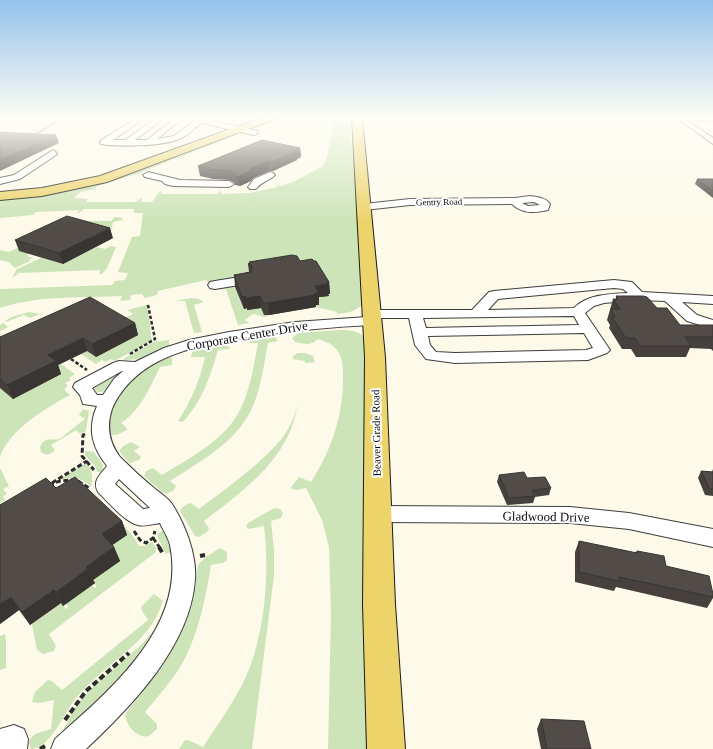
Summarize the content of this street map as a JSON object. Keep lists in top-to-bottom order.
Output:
{
  "streets": {
    "main road": ["Beaver Grade Road"],
    "street": ["Gentry Road", "Corporate Center Drive", "Gladwood Drive"]
  },
  "crossings": [
    ["Gentry Road", "Beaver Grade Road"],
    ["Corporate Center Drive", "Beaver Grade Road"],
    ["Beaver Grade Road", "Gladwood Drive"]
  ]
}
